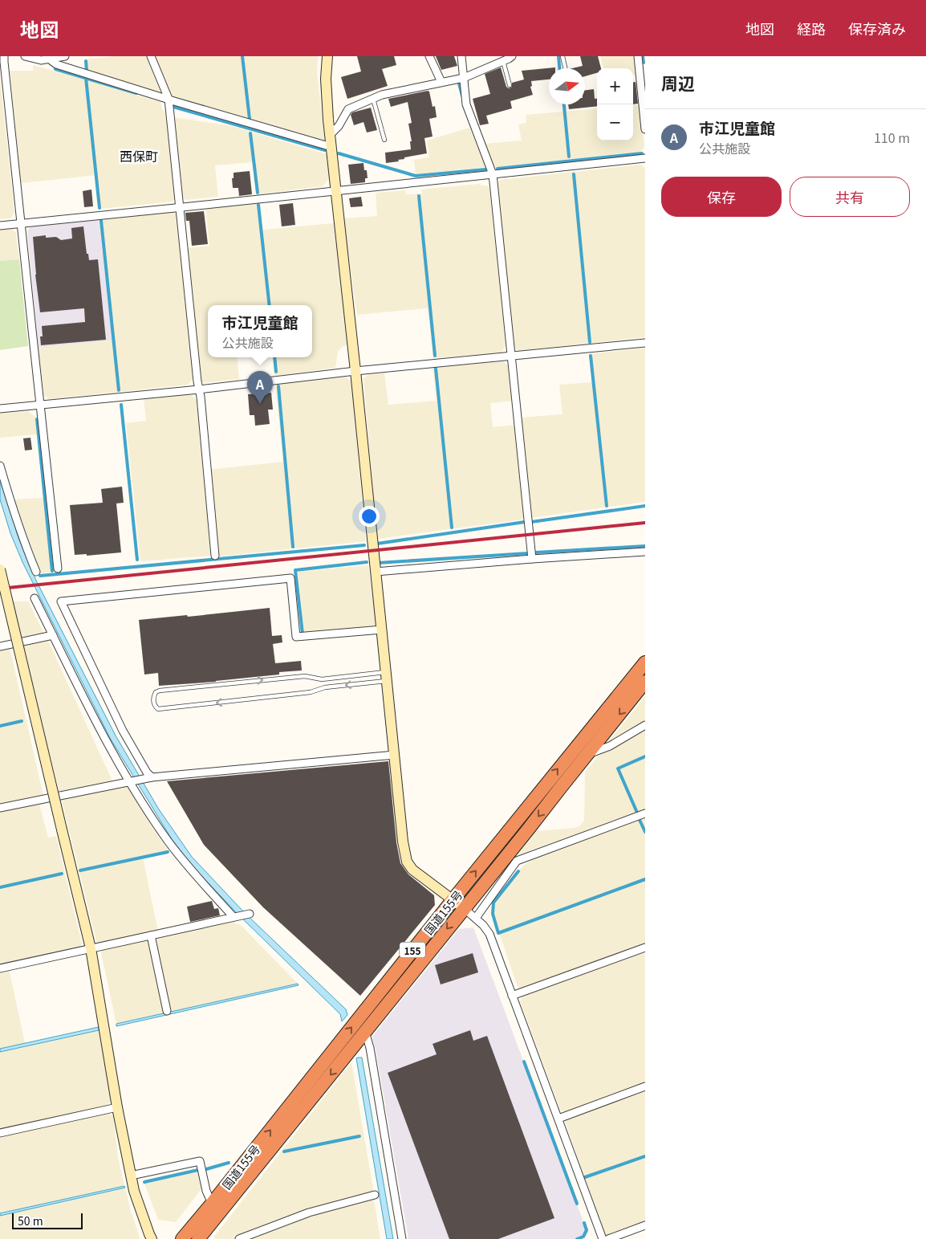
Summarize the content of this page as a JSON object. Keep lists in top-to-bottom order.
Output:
{
  "streets": {
    "highway": ["国道155号", "155"]
  },
  "districts": ["西保町"],
  "scale_bar": "50 m",
  "north": "right",
  "page": {
    "header": "地図",
    "nav": ["地図", "経路", "保存済み"],
    "heading": "周辺",
    "map_buttons": ["+", "−"],
    "list": [
      {
        "mark": "A",
        "name": "市江児童館",
        "note": "公共施設",
        "value": "110 m"
      }
    ],
    "buttons": ["保存", "共有"],
    "popup": ["市江児童館", "公共施設"],
    "pins": "A",
    "scale": "50 m"
  }
}
